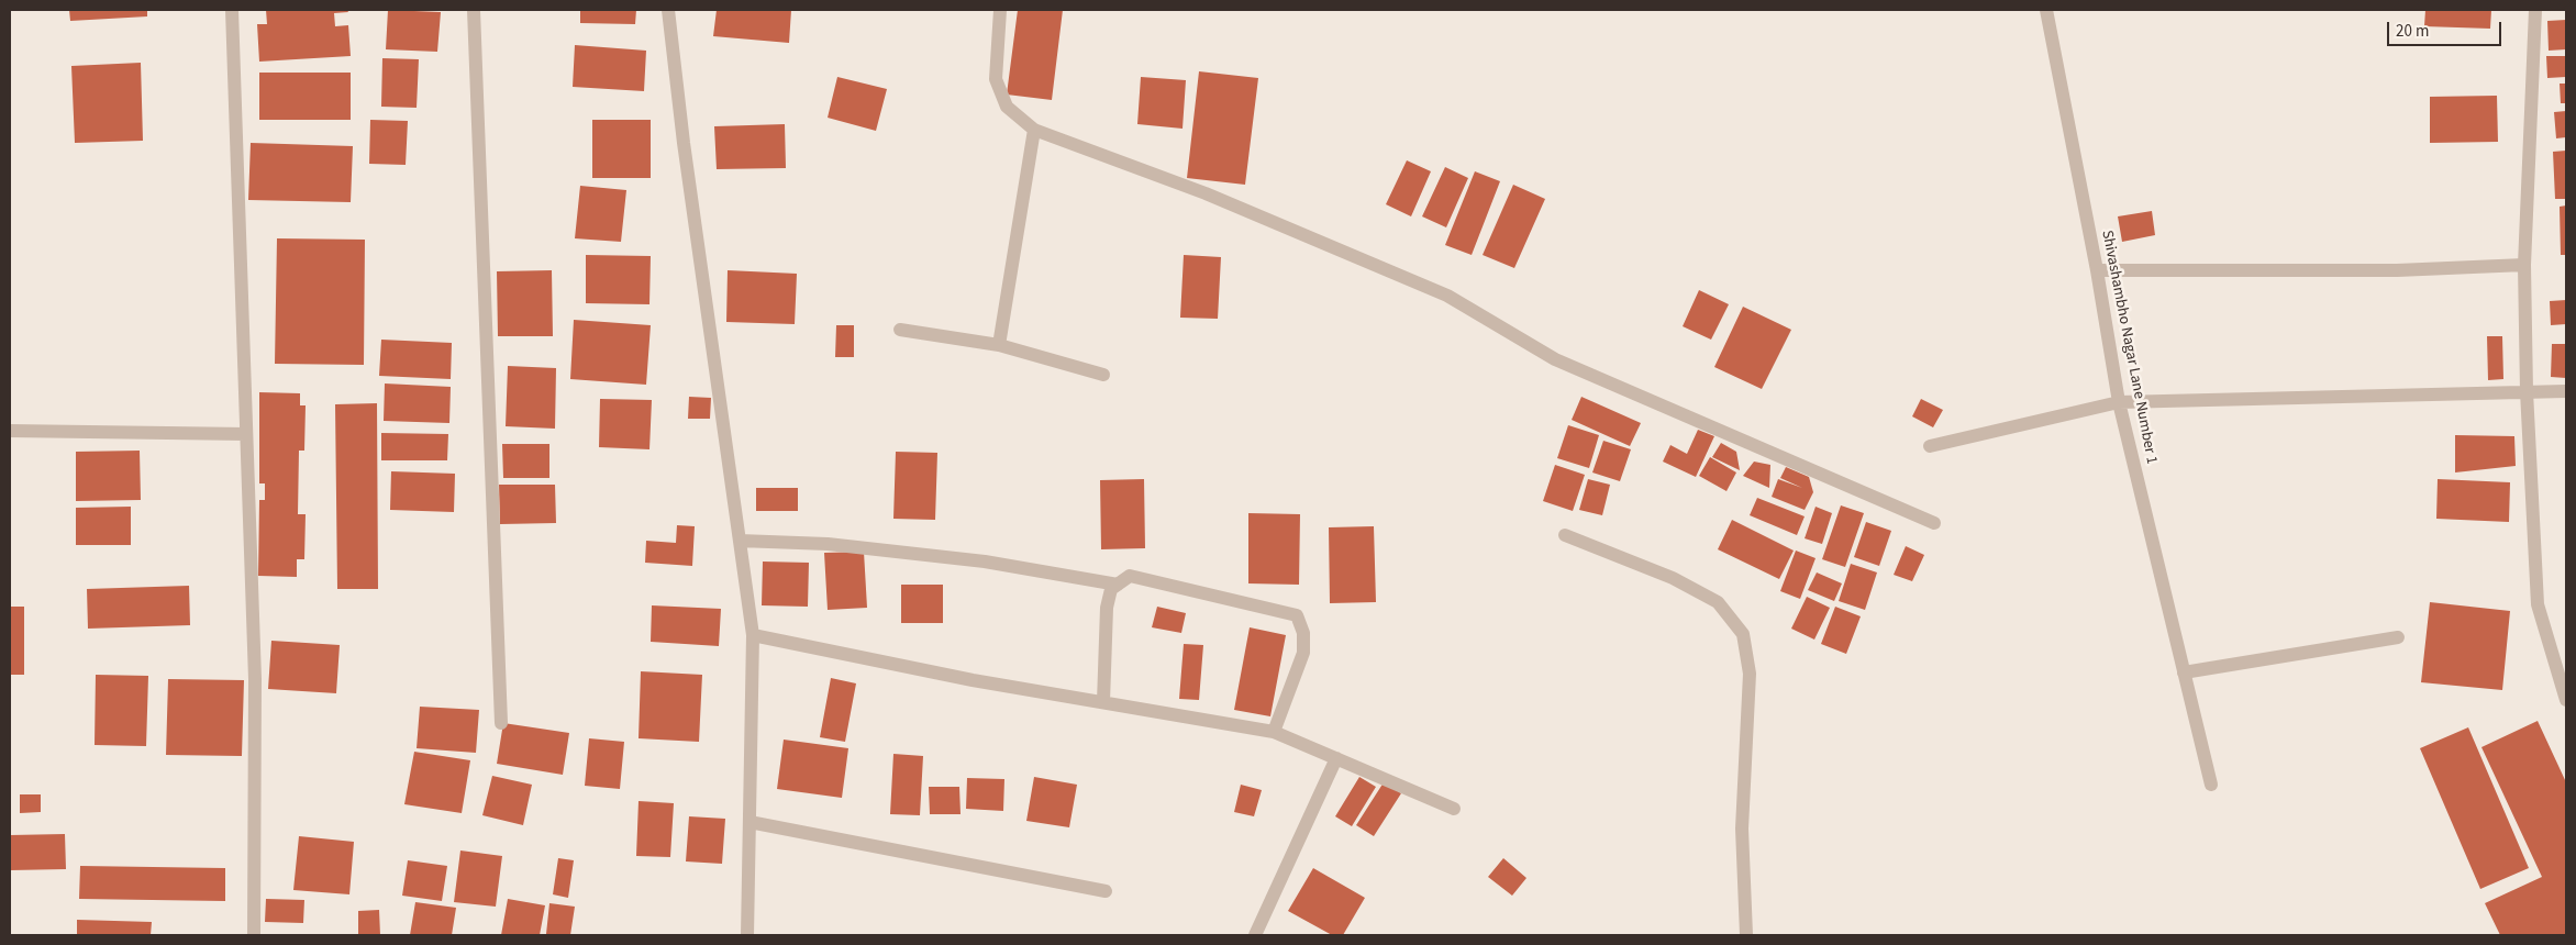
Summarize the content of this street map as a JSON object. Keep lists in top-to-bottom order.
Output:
{
  "streets": {
    "street": ["Shivashambho Nagar Lane Number 1"]
  },
  "scale_bar": "20 m"
}
